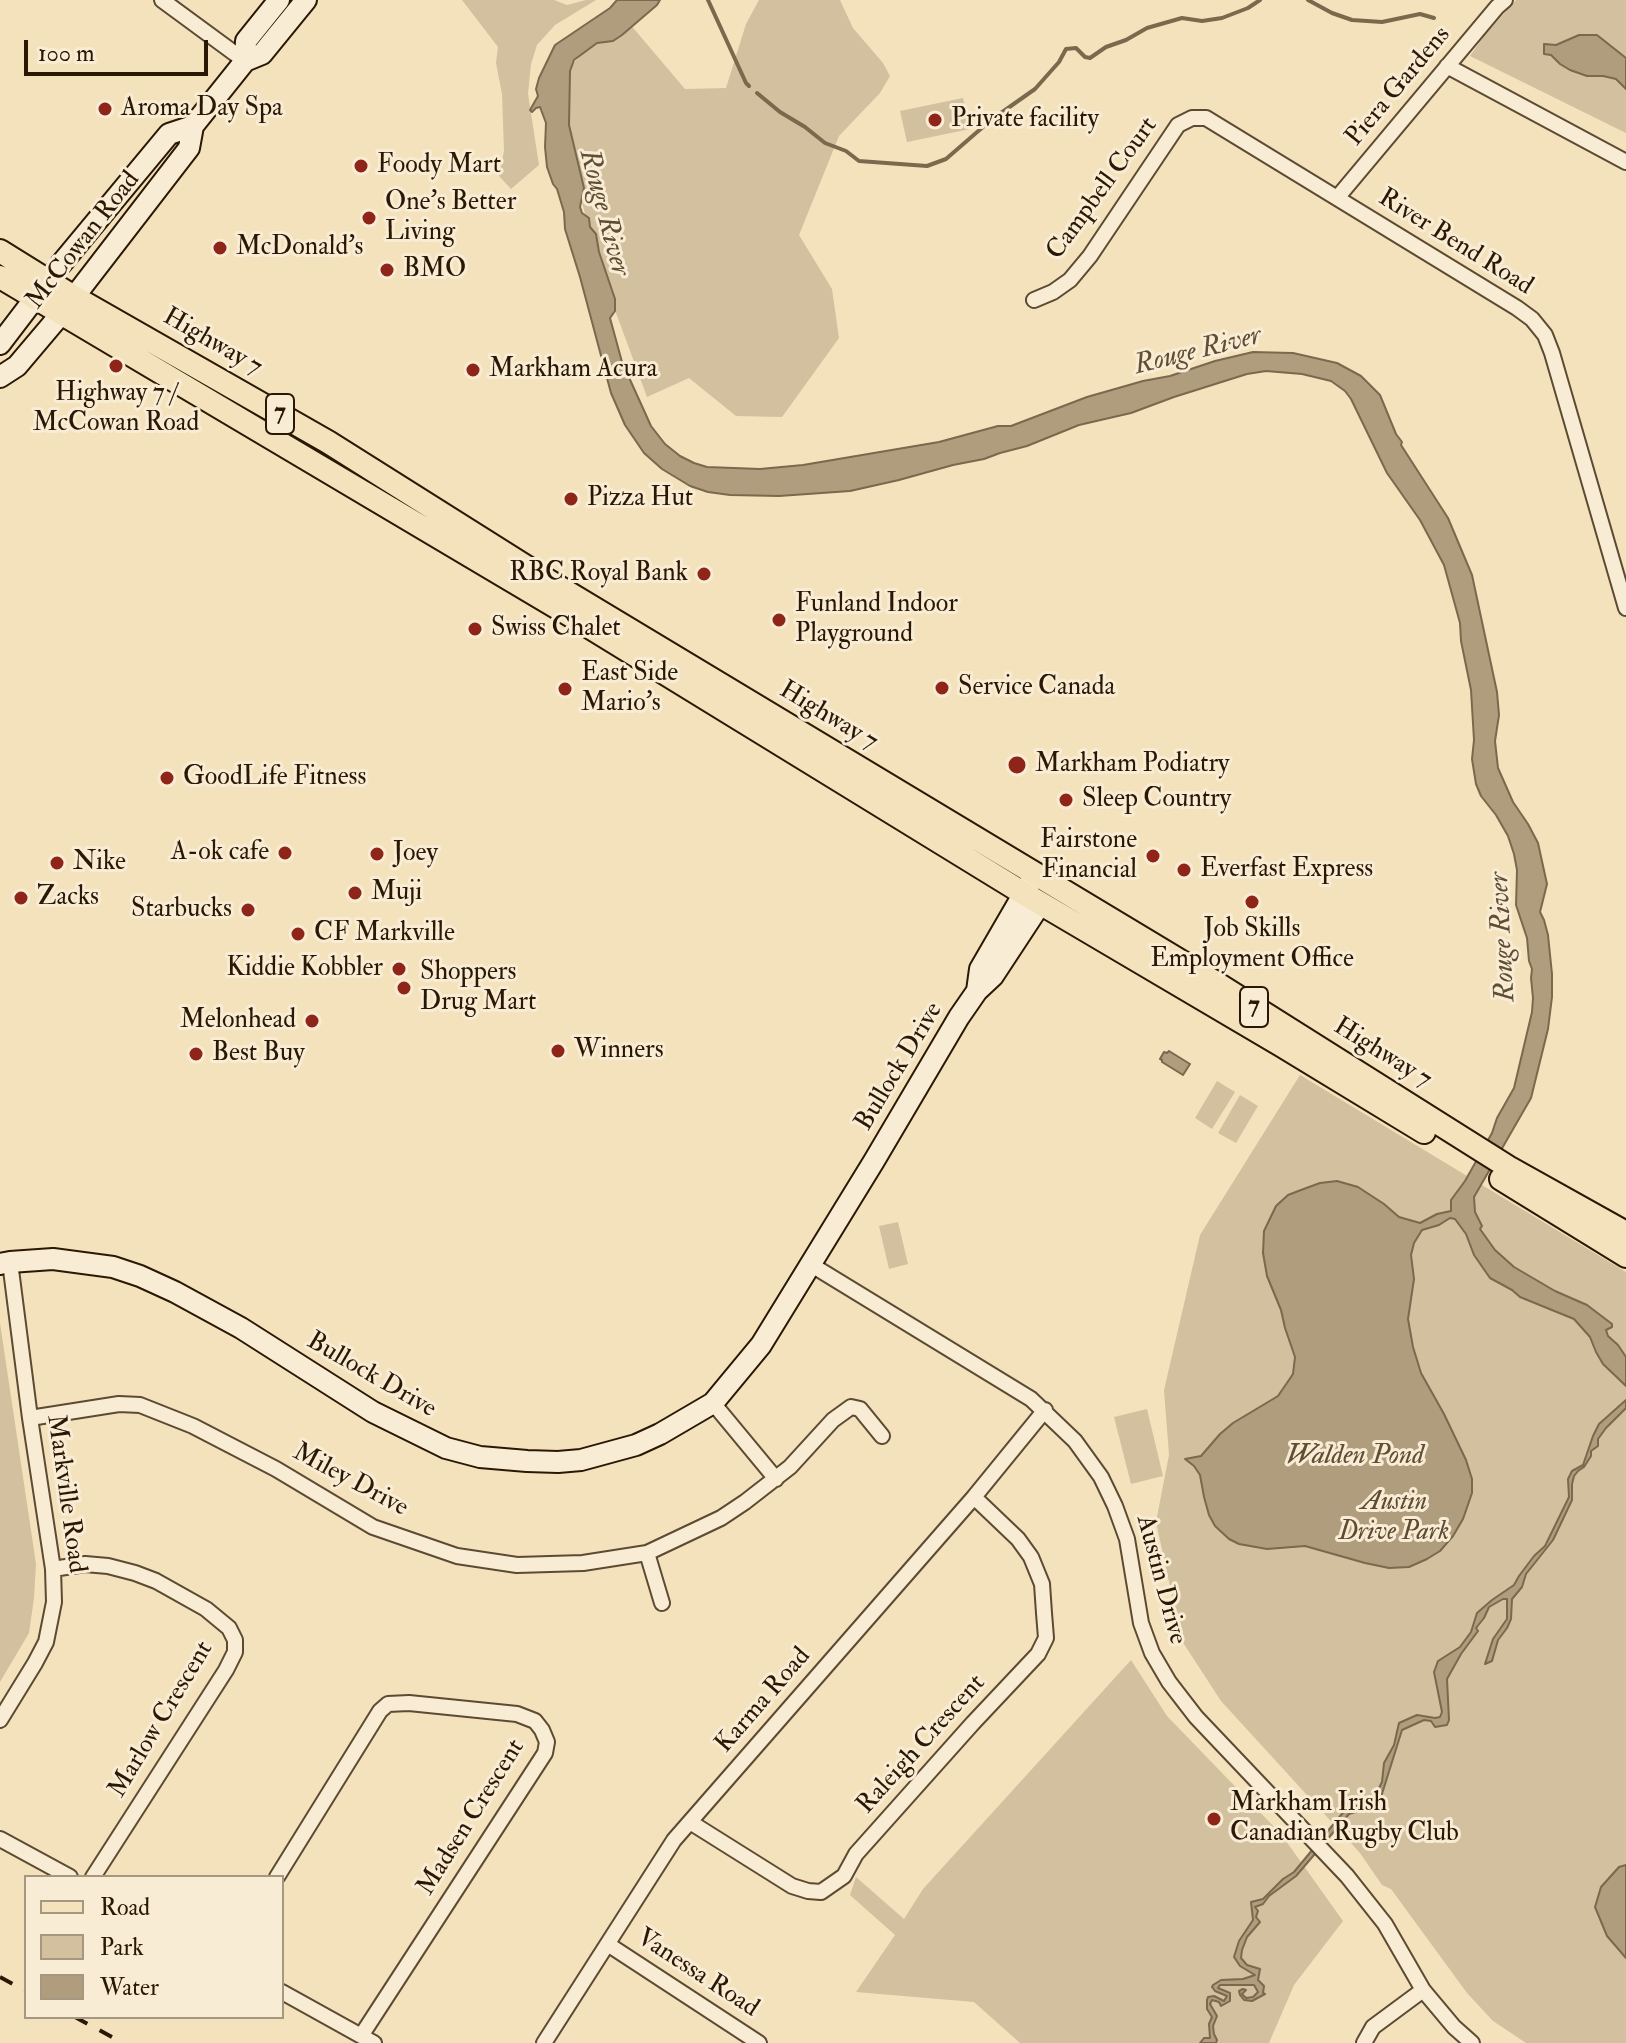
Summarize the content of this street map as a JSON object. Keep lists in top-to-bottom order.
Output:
{
  "streets": {
    "main road": ["Highway 7", "7"],
    "street": [
      "Piera Gardens",
      "Campbell Court",
      "McCowan Road",
      "River Bend Road",
      "Bullock Drive",
      "Miley Drive",
      "Markville Road",
      "Austin Drive",
      "Karma Road",
      "Marlow Crescent",
      "Raleigh Crescent",
      "Madsen Crescent",
      "Vanessa Road"
    ]
  },
  "crossings": [
    ["Piera Gardens", "Campbell Court"],
    ["Piera Gardens", "River Bend Road"],
    ["Campbell Court", "River Bend Road"],
    ["McCowan Road", "Highway 7"],
    ["Highway 7", "Bullock Drive"],
    ["Bullock Drive", "Markville Road"],
    ["Bullock Drive", "Austin Drive"],
    ["Miley Drive", "Markville Road"],
    ["Markville Road", "Marlow Crescent"],
    ["Austin Drive", "Karma Road"],
    ["Karma Road", "Raleigh Crescent"],
    ["Karma Road", "Vanessa Road"]
  ],
  "water": ["Rouge River", "Walden Pond"],
  "parks": ["Austin Drive Park"],
  "places": [
    "Aroma Day Spa",
    "Private facility",
    "Foody Mart",
    "One's Better Living",
    "McDonald's",
    "BMO",
    "Highway 7 / McCowan Road",
    "Markham Acura",
    "Pizza Hut",
    "RBC Royal Bank",
    "Funland Indoor Playground",
    "Swiss Chalet",
    "Service Canada",
    "East Side Mario's",
    "Markham Podiatry",
    "GoodLife Fitness",
    "Sleep Country",
    "A-ok cafe",
    "Joey",
    "Fairstone Financial",
    "Nike",
    "Everfast Express",
    "Muji",
    "Zacks",
    "Job Skills Employment Office",
    "Starbucks",
    "CF Markville",
    "Kiddie Kobbler",
    "Shoppers Drug Mart",
    "Melonhead",
    "Winners",
    "Best Buy",
    "Markham Irish Canadian Rugby Club"
  ],
  "legend": ["Road", "Park", "Water"],
  "scale_bar": "100 m"
}
